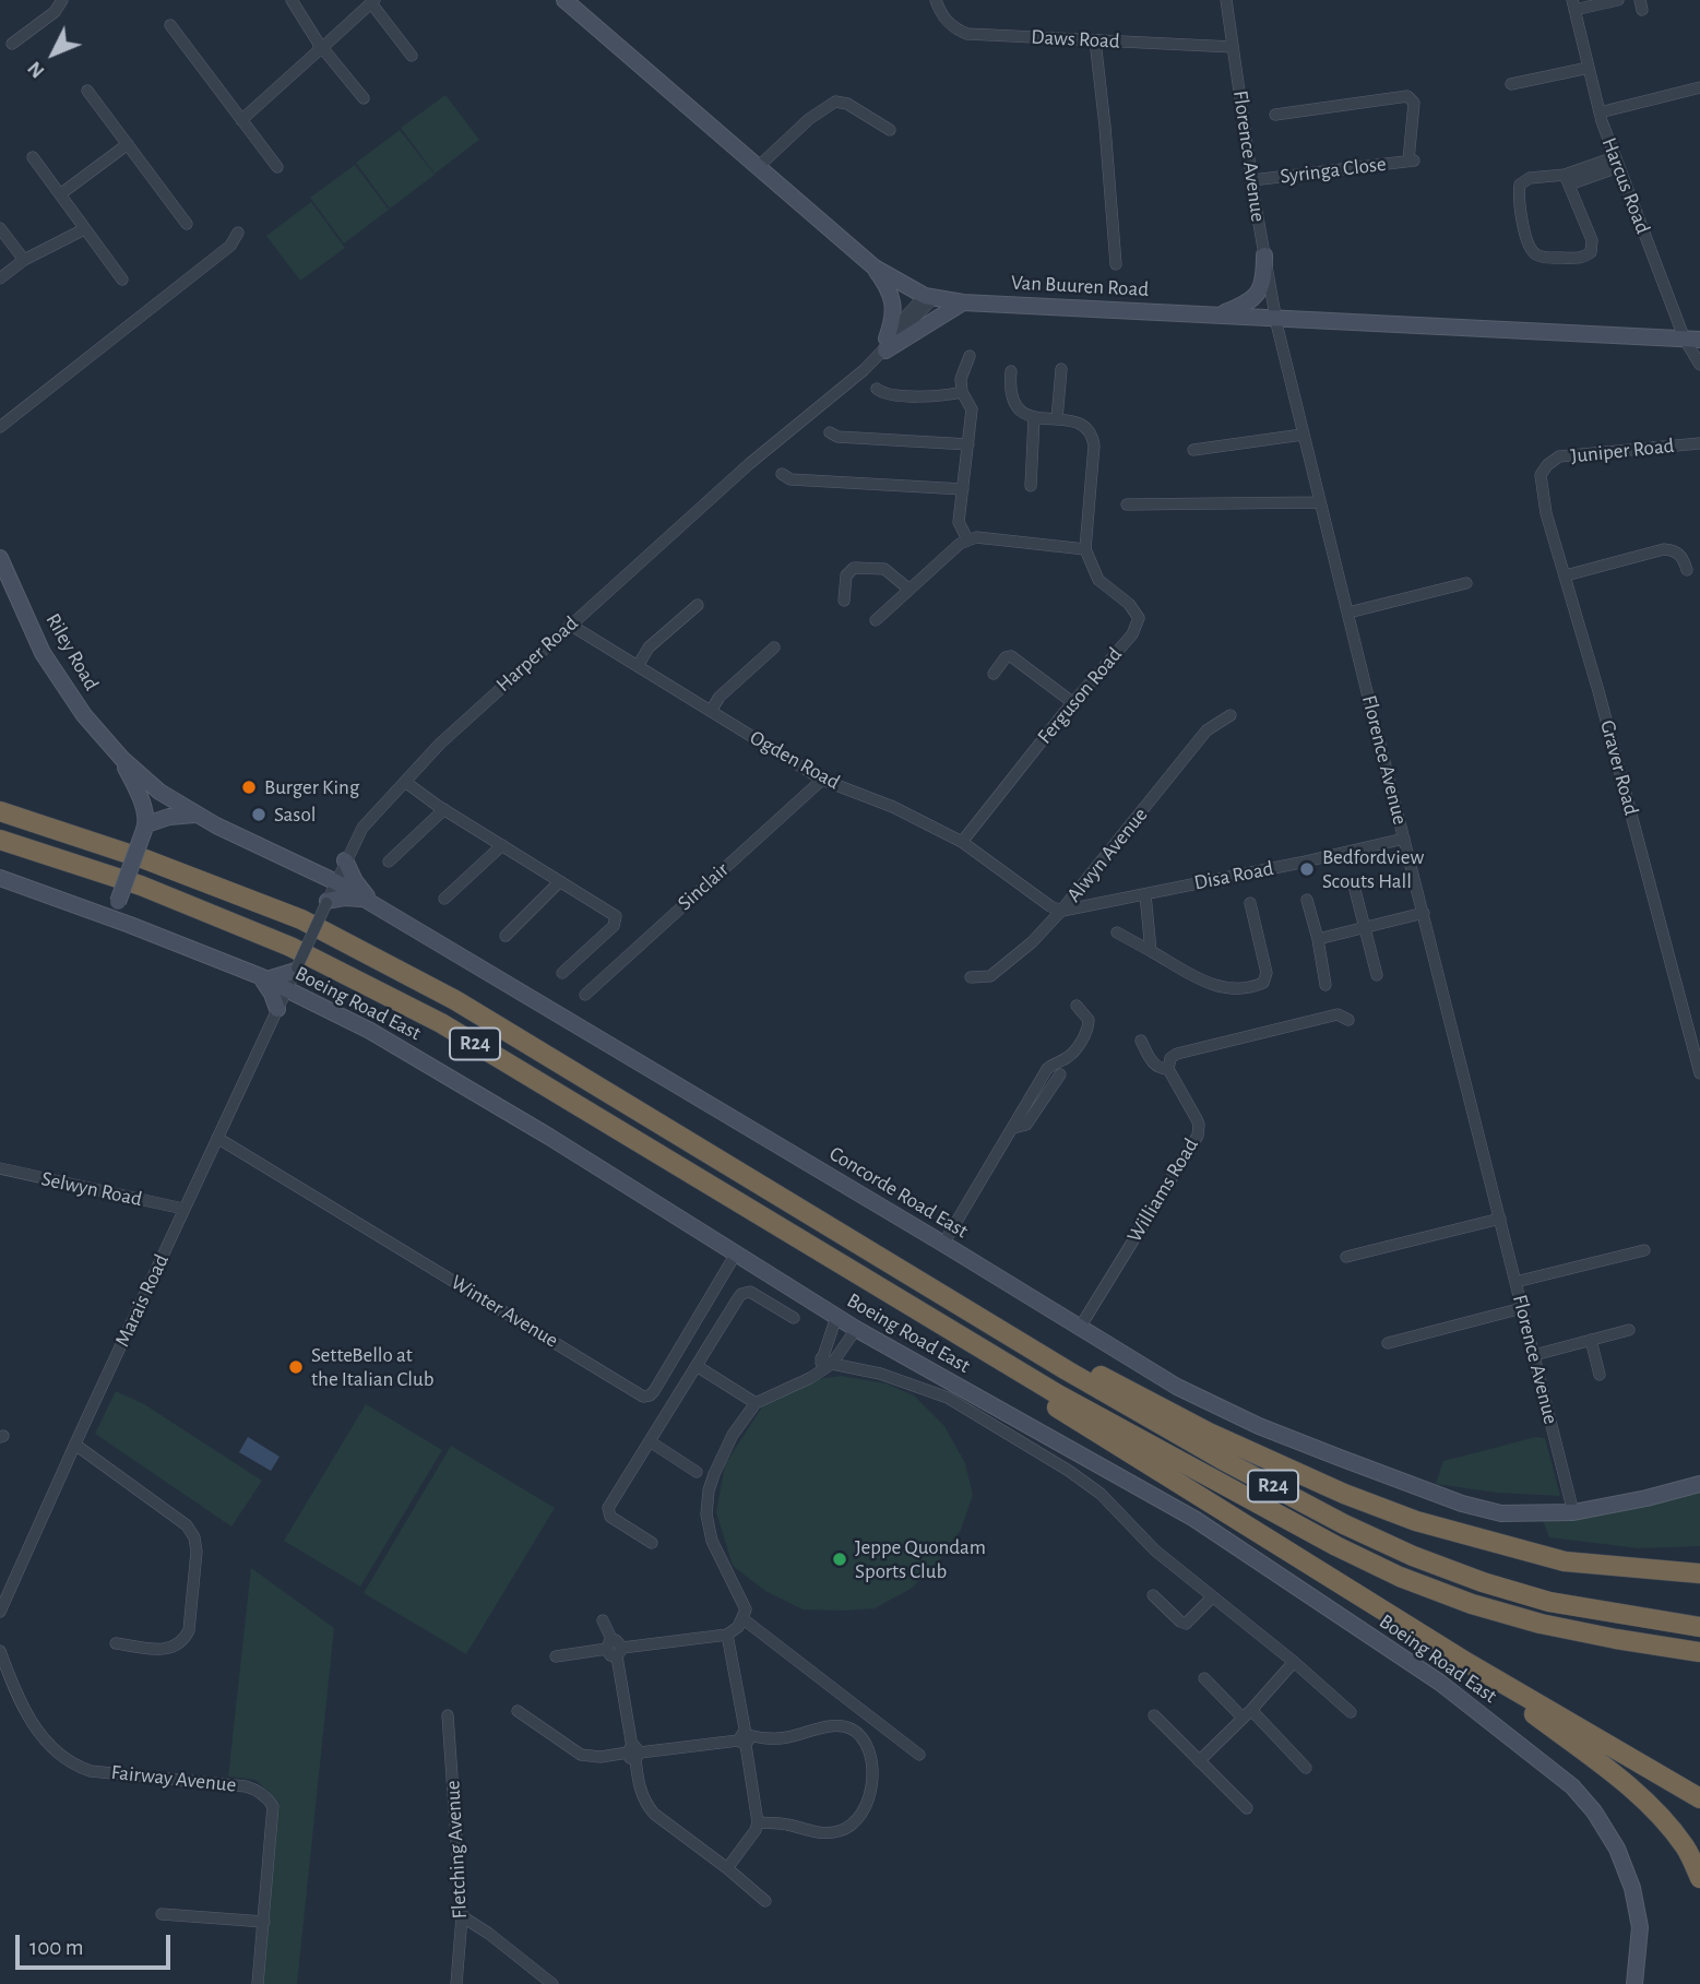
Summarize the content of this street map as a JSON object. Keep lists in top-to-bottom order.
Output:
{
  "streets": {
    "highway": ["R24"],
    "main road": [
      "Van Buuren Road",
      "Riley Road",
      "Boeing Road East",
      "Concorde Road East"
    ],
    "street": [
      "Daws Road",
      "Florence Avenue",
      "Syringa Close",
      "Harcus Road",
      "Juniper Road",
      "Harper Road",
      "Ferguson Road",
      "Ogden Road",
      "Graver Road",
      "Alwyn Avenue",
      "Disa Road",
      "Sinclair",
      "Selwyn Road",
      "Williams Road",
      "Marais Road",
      "Winter Avenue",
      "Fairway Avenue",
      "Fletching Avenue"
    ]
  },
  "crossings": [
    ["Daws Road", "Florence Avenue"],
    ["Florence Avenue", "Syringa Close"],
    ["Florence Avenue", "Van Buuren Road"],
    ["Florence Avenue", "Disa Road"],
    ["Florence Avenue", "Concorde Road East"],
    ["Harcus Road", "Van Buuren Road"],
    ["Van Buuren Road", "Harper Road"],
    ["Juniper Road", "Graver Road"],
    ["Riley Road", "Concorde Road East"],
    ["Harper Road", "Ogden Road"],
    ["Harper Road", "Boeing Road East"],
    ["Harper Road", "Concorde Road East"],
    ["Harper Road", "Marais Road"],
    ["Ferguson Road", "Ogden Road"],
    ["Ogden Road", "Alwyn Avenue"],
    ["Ogden Road", "Disa Road"],
    ["Ogden Road", "Sinclair"],
    ["Alwyn Avenue", "Disa Road"],
    ["Boeing Road East", "Marais Road"],
    ["Boeing Road East", "Winter Avenue"],
    ["Selwyn Road", "Marais Road"],
    ["Williams Road", "Concorde Road East"],
    ["Marais Road", "Winter Avenue"]
  ],
  "places": [
    "Burger King",
    "Sasol",
    "Bedfordview Scouts Hall",
    "SetteBello at the Italian Club",
    "Jeppe Quondam Sports Club"
  ],
  "scale_bar": "100 m",
  "north": "bottom left"
}
